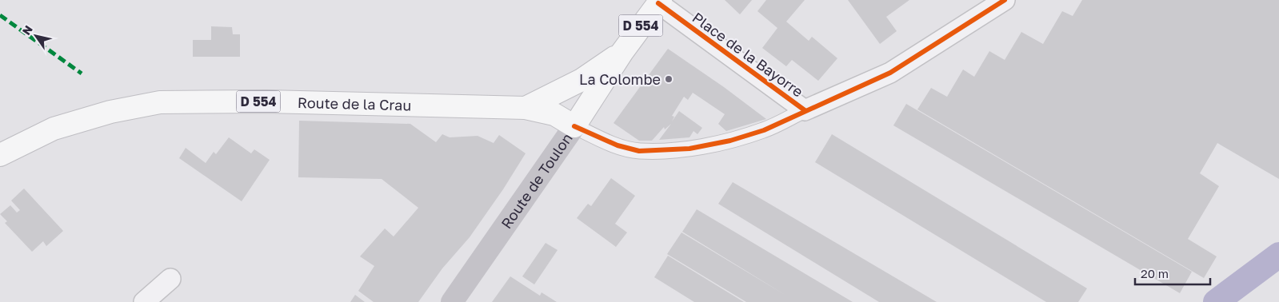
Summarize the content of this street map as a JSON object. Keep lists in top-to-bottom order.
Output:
{
  "streets": {
    "main road": ["D 554", "Route de la Crau", "Route de Toulon"],
    "street": ["Place de la Bayorre"]
  },
  "crossings": [
    ["Place de la Bayorre", "Route de Toulon"],
    ["Route de la Crau", "Route de Toulon"]
  ],
  "places": ["La Colombe"],
  "scale_bar": "20 m",
  "north": "top left"
}
